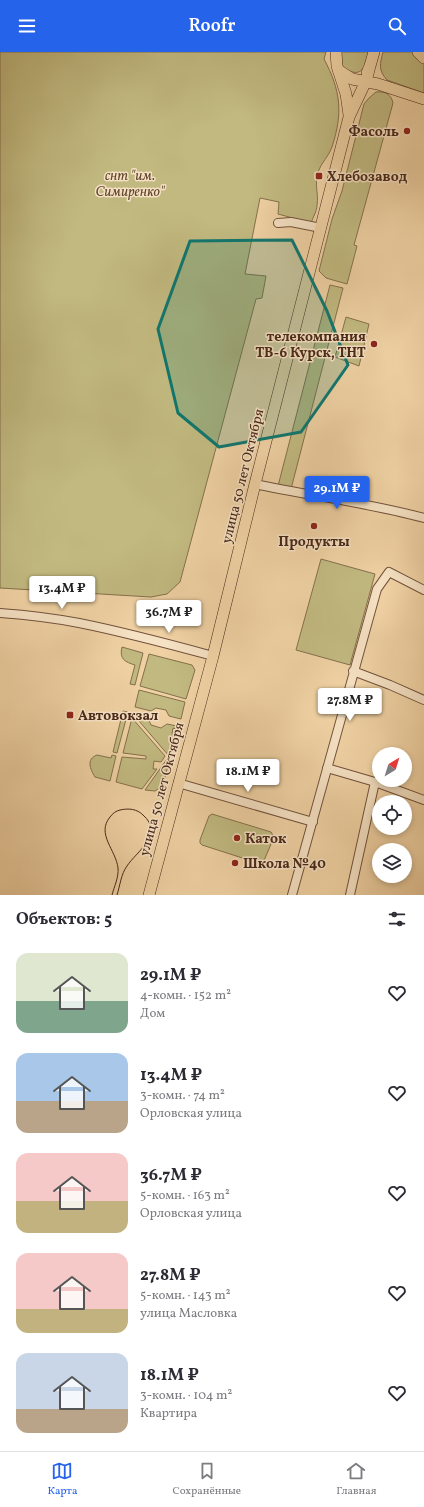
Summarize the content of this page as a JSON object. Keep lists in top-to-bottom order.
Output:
{
  "streets": {
    "main road": ["улица 50 лет Октября"]
  },
  "parks": ["снт \"им. Симиренко\""],
  "places": {
    "other": [
      "Фасоль",
      "телекомпания ТВ-6 Курск, ТНТ",
      "Продукты",
      "Каток",
      "Школа №40"
    ],
    "transit": ["Хлебозавод", "Автовокзал"]
  },
  "north": "top right",
  "page": {
    "header": "Roofr",
    "price": [
      "29.1M ₽",
      "13.4M ₽",
      "36.7M ₽",
      "27.8M ₽",
      "18.1M ₽"
    ],
    "heading": "Объектов: 5",
    "list": [
      {
        "name": "29.1M ₽",
        "note": "4-комн. · 152 m² · Дом"
      },
      {
        "name": "13.4M ₽",
        "note": "3-комн. · 74 m² · Орловская улица"
      },
      {
        "name": "36.7M ₽",
        "note": "5-комн. · 163 m² · Орловская улица"
      },
      {
        "name": "27.8M ₽",
        "note": "5-комн. · 143 m² · улица Масловка"
      },
      {
        "name": "18.1M ₽",
        "note": "3-комн. · 104 m² · Квартира"
      }
    ],
    "tabs": ["Карта", "Сохранённые", "Главная"]
  }
}
